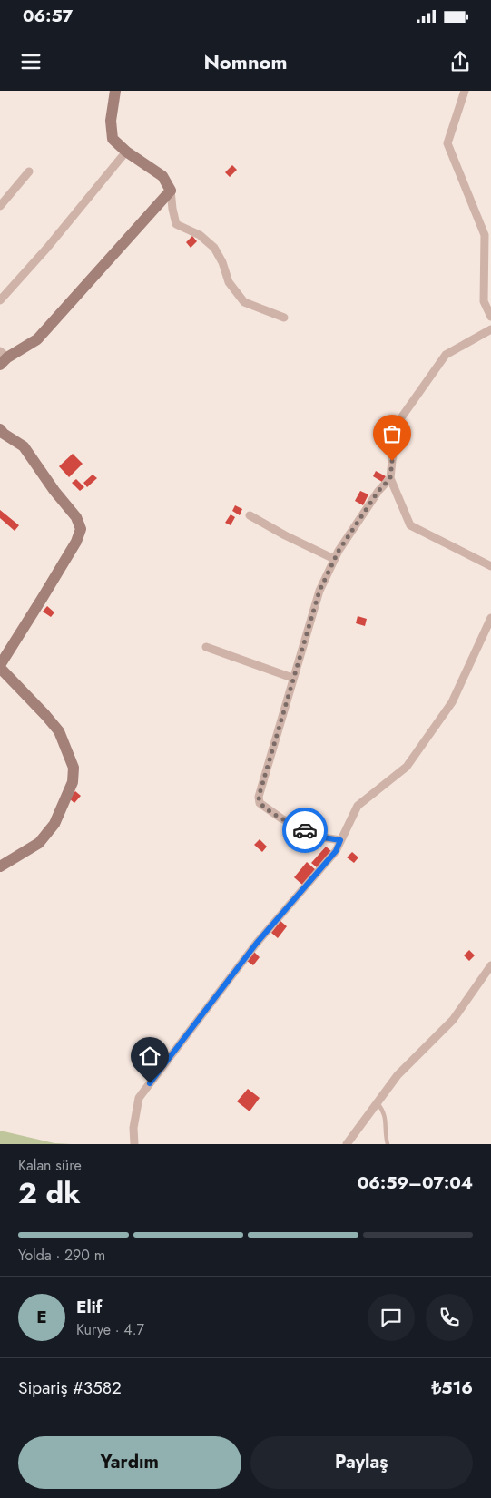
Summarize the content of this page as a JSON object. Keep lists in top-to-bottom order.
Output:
{
  "page": {
    "status": "06:57",
    "header": "Nomnom",
    "heading": ["2 dk", "Kalan süre", "06:59–07:04"],
    "panel": [
      "Elif",
      "Kurye · 4.7",
      "Sipariş #3582",
      "₺516"
    ],
    "bar": "Yolda · 290 m",
    "round": "E",
    "buttons": ["Yardım", "Paylaş"]
  }
}
